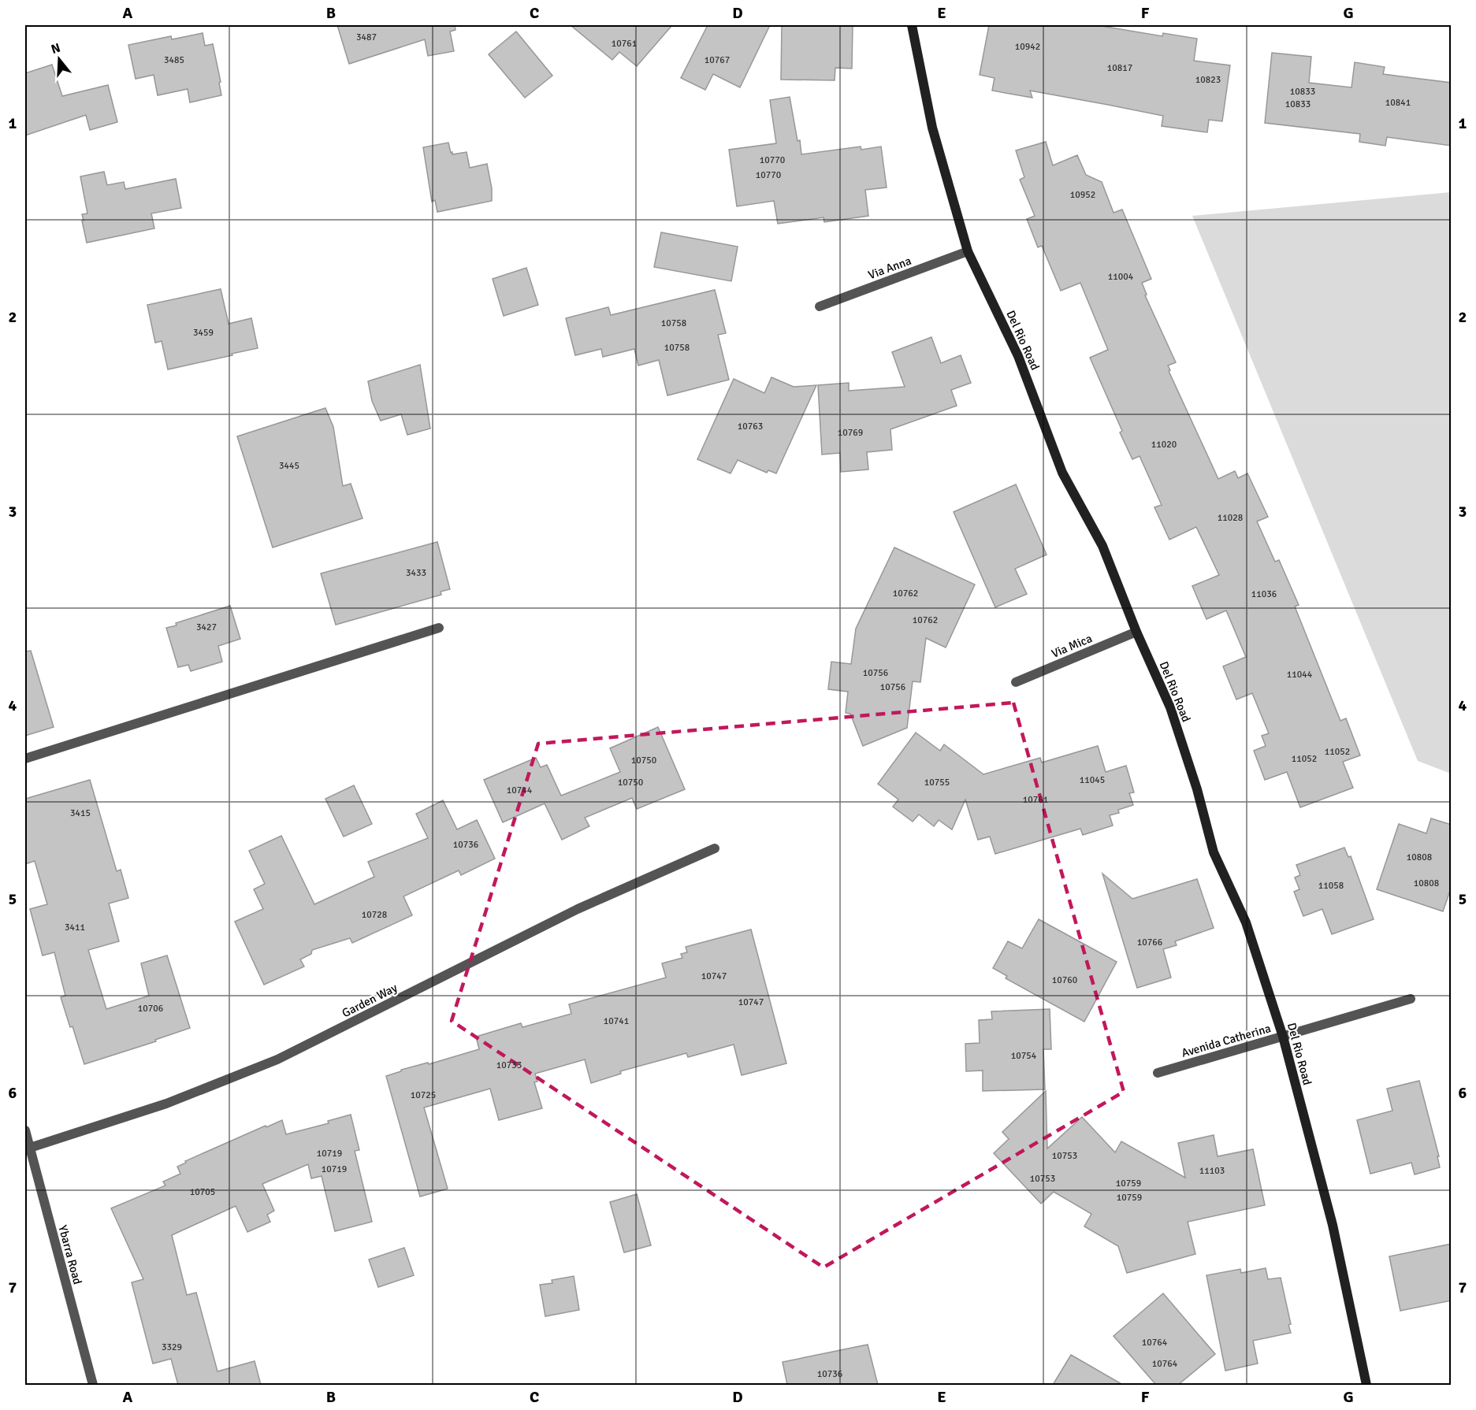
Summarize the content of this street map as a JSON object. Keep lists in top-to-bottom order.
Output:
{
  "streets": {
    "main road": ["Del Rio Road"],
    "street": [
      "Via Anna",
      "Via Mica",
      "Garden Way",
      "Avenida Catherina",
      "Ybarra Road"
    ]
  },
  "crossings": [
    ["Via Anna", "Del Rio Road"],
    ["Del Rio Road", "Via Mica"],
    ["Del Rio Road", "Avenida Catherina"],
    ["Garden Way", "Ybarra Road"]
  ],
  "house_numbers": [
    "3487",
    "10761",
    "10942",
    "3485",
    "10767",
    "10817",
    "10823",
    "10833",
    "10841",
    "10833",
    "10770",
    "10770",
    "10952",
    "11004",
    "10758",
    "3459",
    "10758",
    "10763",
    "10769",
    "11020",
    "3445",
    "11028",
    "3433",
    "10762",
    "11036",
    "10762",
    "3427",
    "10756",
    "11044",
    "10756",
    "11052",
    "11052",
    "10750",
    "11045",
    "10750",
    "10755",
    "10744",
    "10761",
    "3415",
    "10736",
    "10808",
    "10808",
    "11058",
    "10728",
    "3411",
    "10766",
    "10747",
    "10760",
    "10747",
    "10706",
    "10741",
    "10754",
    "10733",
    "10725",
    "10719",
    "10753",
    "10719",
    "11103",
    "10753",
    "10759",
    "10705",
    "10759",
    "10764",
    "3329",
    "10764",
    "10736"
  ],
  "north": "top",
  "grid": {
    "columns": [
      "A",
      "B",
      "C",
      "D",
      "E",
      "F",
      "G"
    ],
    "rows": [
      "1",
      "2",
      "3",
      "4",
      "5",
      "6",
      "7"
    ]
  }
}
